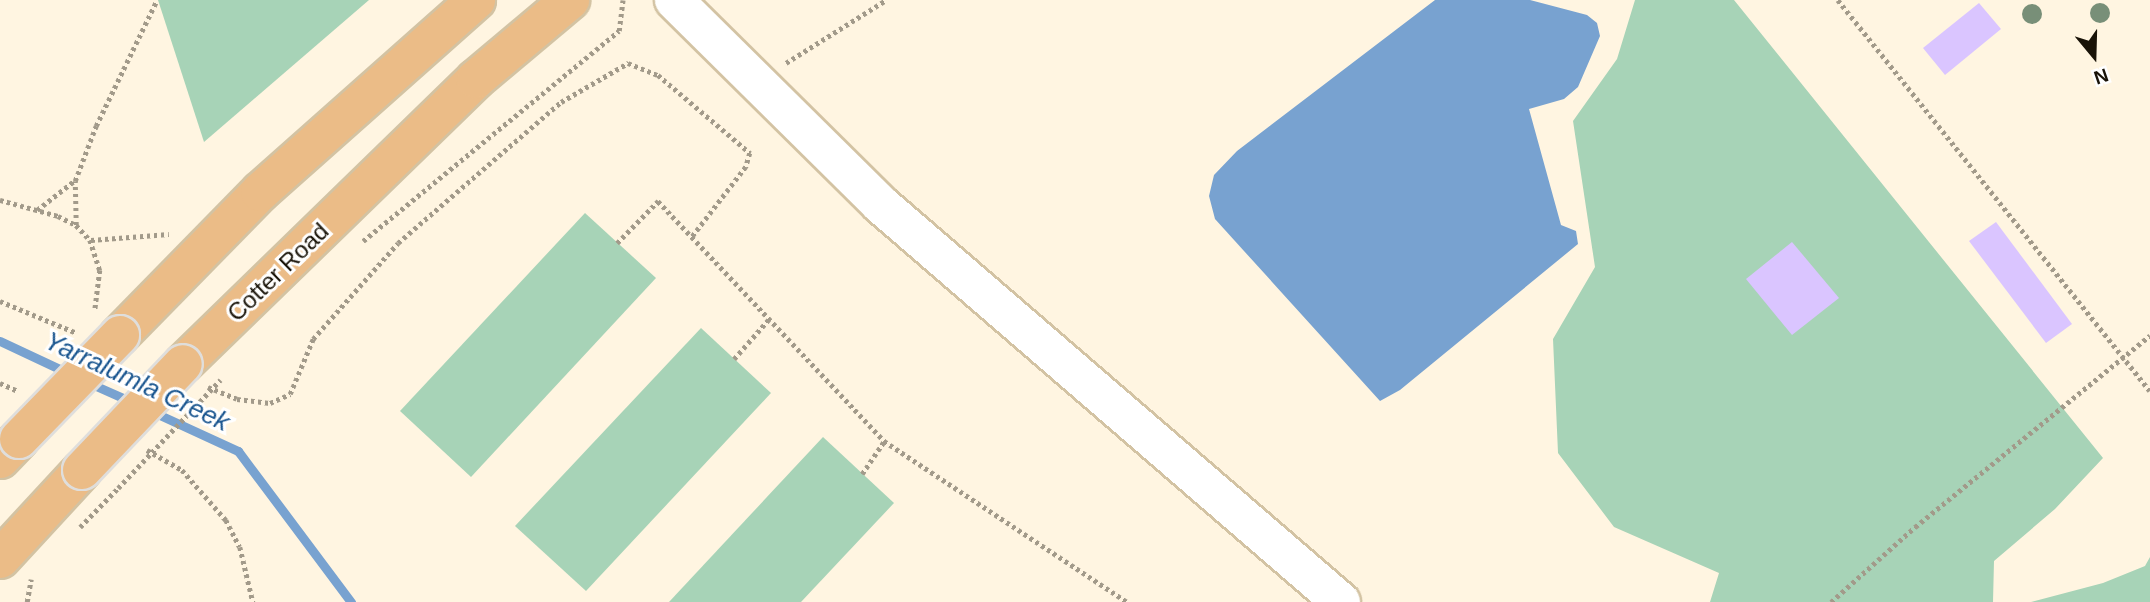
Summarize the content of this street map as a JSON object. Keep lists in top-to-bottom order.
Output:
{
  "streets": {
    "main road": ["Cotter Road"]
  },
  "water": ["Yarralumla Creek"],
  "north": "bottom"
}
